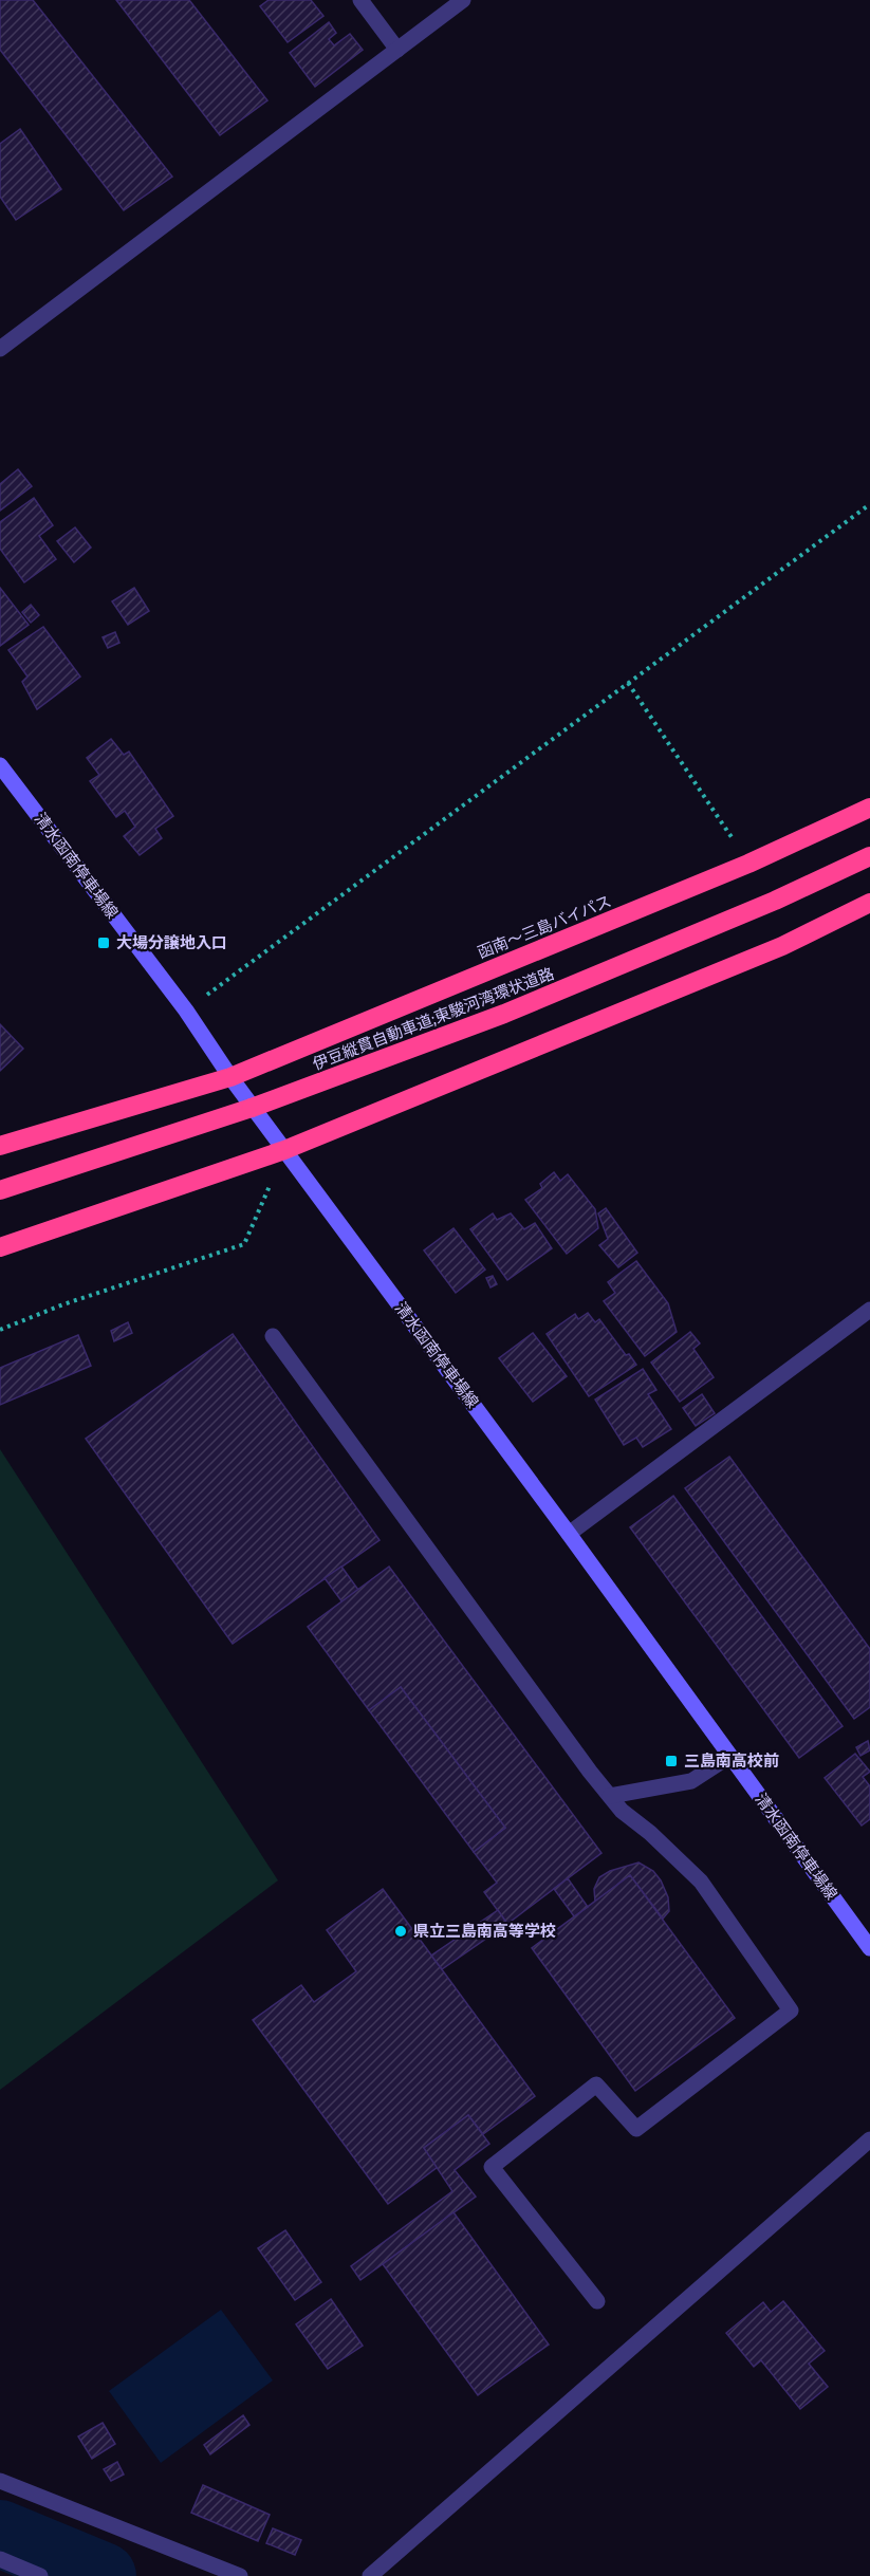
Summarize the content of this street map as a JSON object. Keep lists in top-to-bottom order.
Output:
{
  "streets": {
    "highway": ["函南～三島バイパス", "伊豆縦貫自動車道;東駿河湾環状道路"],
    "main road": ["清水函南停車場線"]
  },
  "crossings": [
    ["清水函南停車場線", "函南～三島バイパス"]
  ],
  "places": {
    "transit": ["大場分譲地入口", "三島南高校前"],
    "other": ["県立三島南高等学校"]
  }
}
